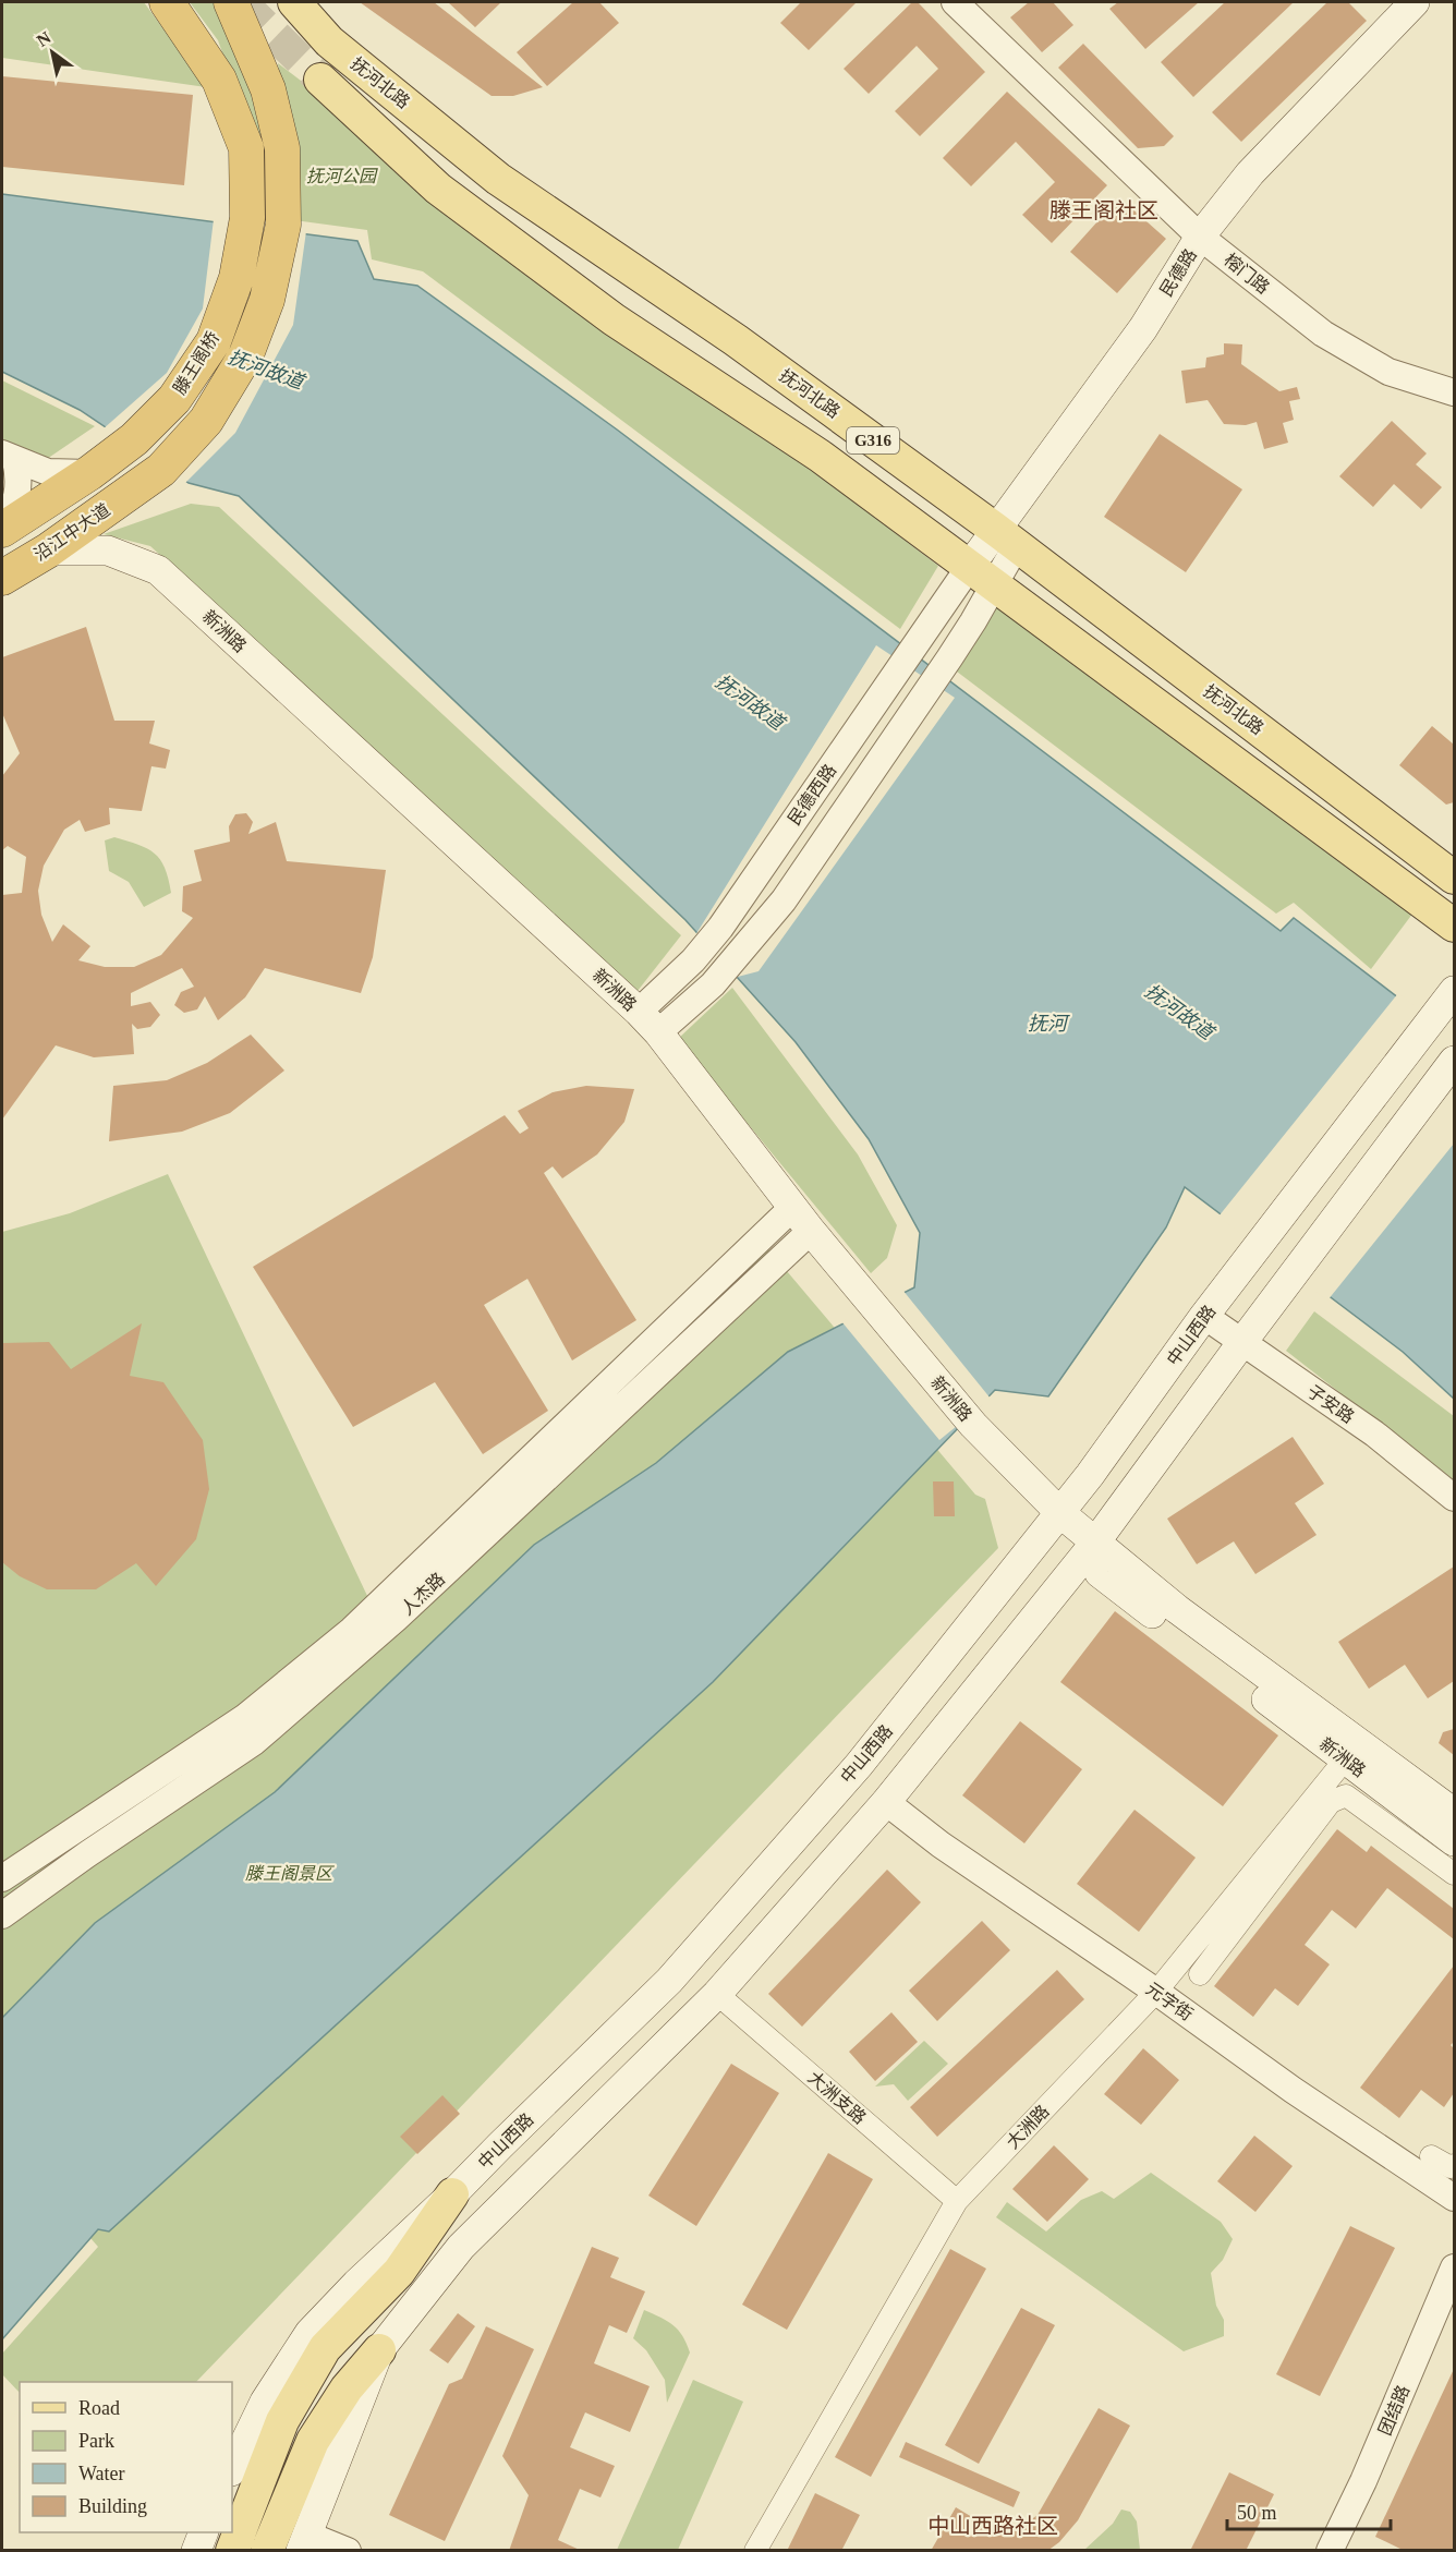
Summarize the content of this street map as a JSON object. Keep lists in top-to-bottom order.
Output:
{
  "streets": {
    "highway": ["滕王阁桥", "沿江中大道"],
    "main road": [
      "抚河北路",
      "民德路",
      "G316",
      "新洲路",
      "中山西路"
    ],
    "street": [
      "榕门路",
      "民德西路",
      "子安路",
      "人杰路",
      "元字街",
      "大洲支路",
      "大洲路",
      "团结路"
    ]
  },
  "crossings": [
    ["抚河北路", "民德路"],
    ["抚河北路", "民德西路"],
    ["民德路", "榕门路"],
    ["民德路", "民德西路"],
    ["滕王阁桥", "沿江中大道"],
    ["沿江中大道", "新洲路"],
    ["新洲路", "民德西路"],
    ["新洲路", "中山西路"],
    ["新洲路", "人杰路"],
    ["新洲路", "大洲路"],
    ["中山西路", "子安路"],
    ["元字街", "大洲路"],
    ["大洲支路", "大洲路"]
  ],
  "districts": ["滕王阁社区", "中山西路社区"],
  "water": ["抚河故道", "抚河"],
  "parks": ["抚河公园", "滕王阁景区"],
  "legend": [
    "Road",
    "Park",
    "Water",
    "Building"
  ],
  "scale_bar": "50 m",
  "north": "top left"
}
